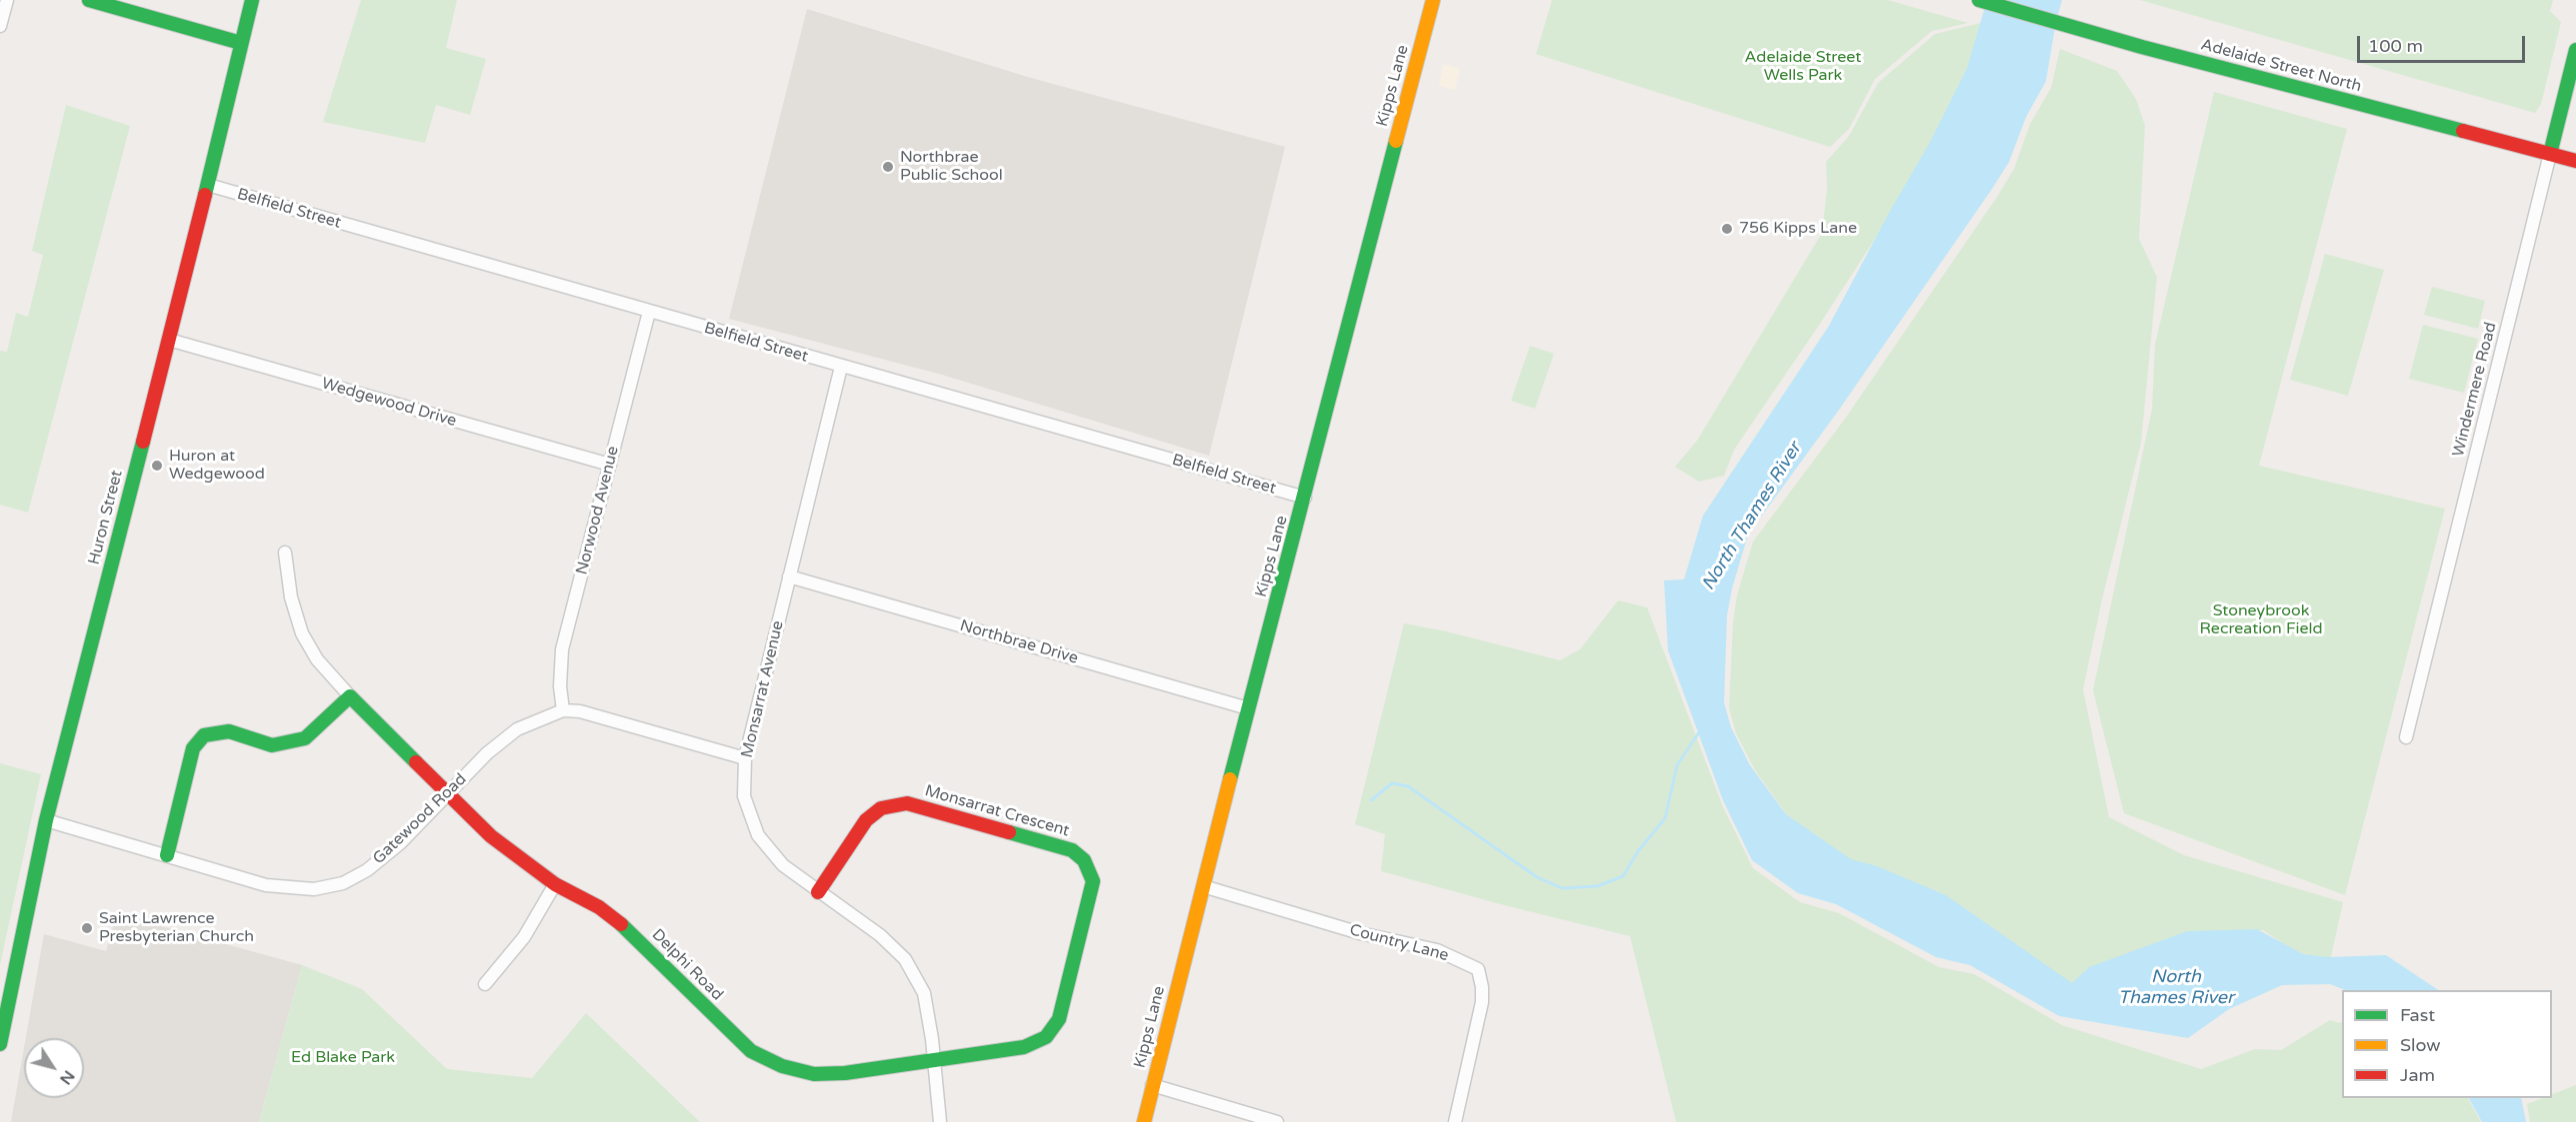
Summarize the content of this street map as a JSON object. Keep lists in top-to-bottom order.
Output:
{
  "streets": {
    "street": [
      "Adelaide Street North",
      "Kipps Lane",
      "Belfield Street",
      "Windermere Road",
      "Wedgewood Drive",
      "Norwood Avenue",
      "Huron Street",
      "Northbrae Drive",
      "Monsarrat Avenue",
      "Monsarrat Crescent",
      "Gatewood Road",
      "Country Lane",
      "Delphi Road"
    ]
  },
  "crossings": [
    ["Adelaide Street North", "Windermere Road"],
    ["Kipps Lane", "Belfield Street"],
    ["Kipps Lane", "Northbrae Drive"],
    ["Kipps Lane", "Country Lane"],
    ["Belfield Street", "Norwood Avenue"],
    ["Belfield Street", "Huron Street"],
    ["Belfield Street", "Monsarrat Avenue"],
    ["Wedgewood Drive", "Norwood Avenue"],
    ["Wedgewood Drive", "Huron Street"],
    ["Norwood Avenue", "Gatewood Road"],
    ["Huron Street", "Gatewood Road"],
    ["Northbrae Drive", "Monsarrat Avenue"],
    ["Monsarrat Avenue", "Monsarrat Crescent"],
    ["Monsarrat Avenue", "Delphi Road"],
    ["Monsarrat Crescent", "Delphi Road"],
    ["Gatewood Road", "Delphi Road"]
  ],
  "water": ["North Thames River"],
  "parks": ["Adelaide Street Wells Park", "Stoneybrook Recreation Field", "Ed Blake Park"],
  "places": [
    "Northbrae Public School",
    "756 Kipps Lane",
    "Huron at Wedgewood",
    "Saint Lawrence Presbyterian Church"
  ],
  "legend": ["Fast", "Slow", "Jam"],
  "scale_bar": "100 m",
  "north": "bottom right"
}
